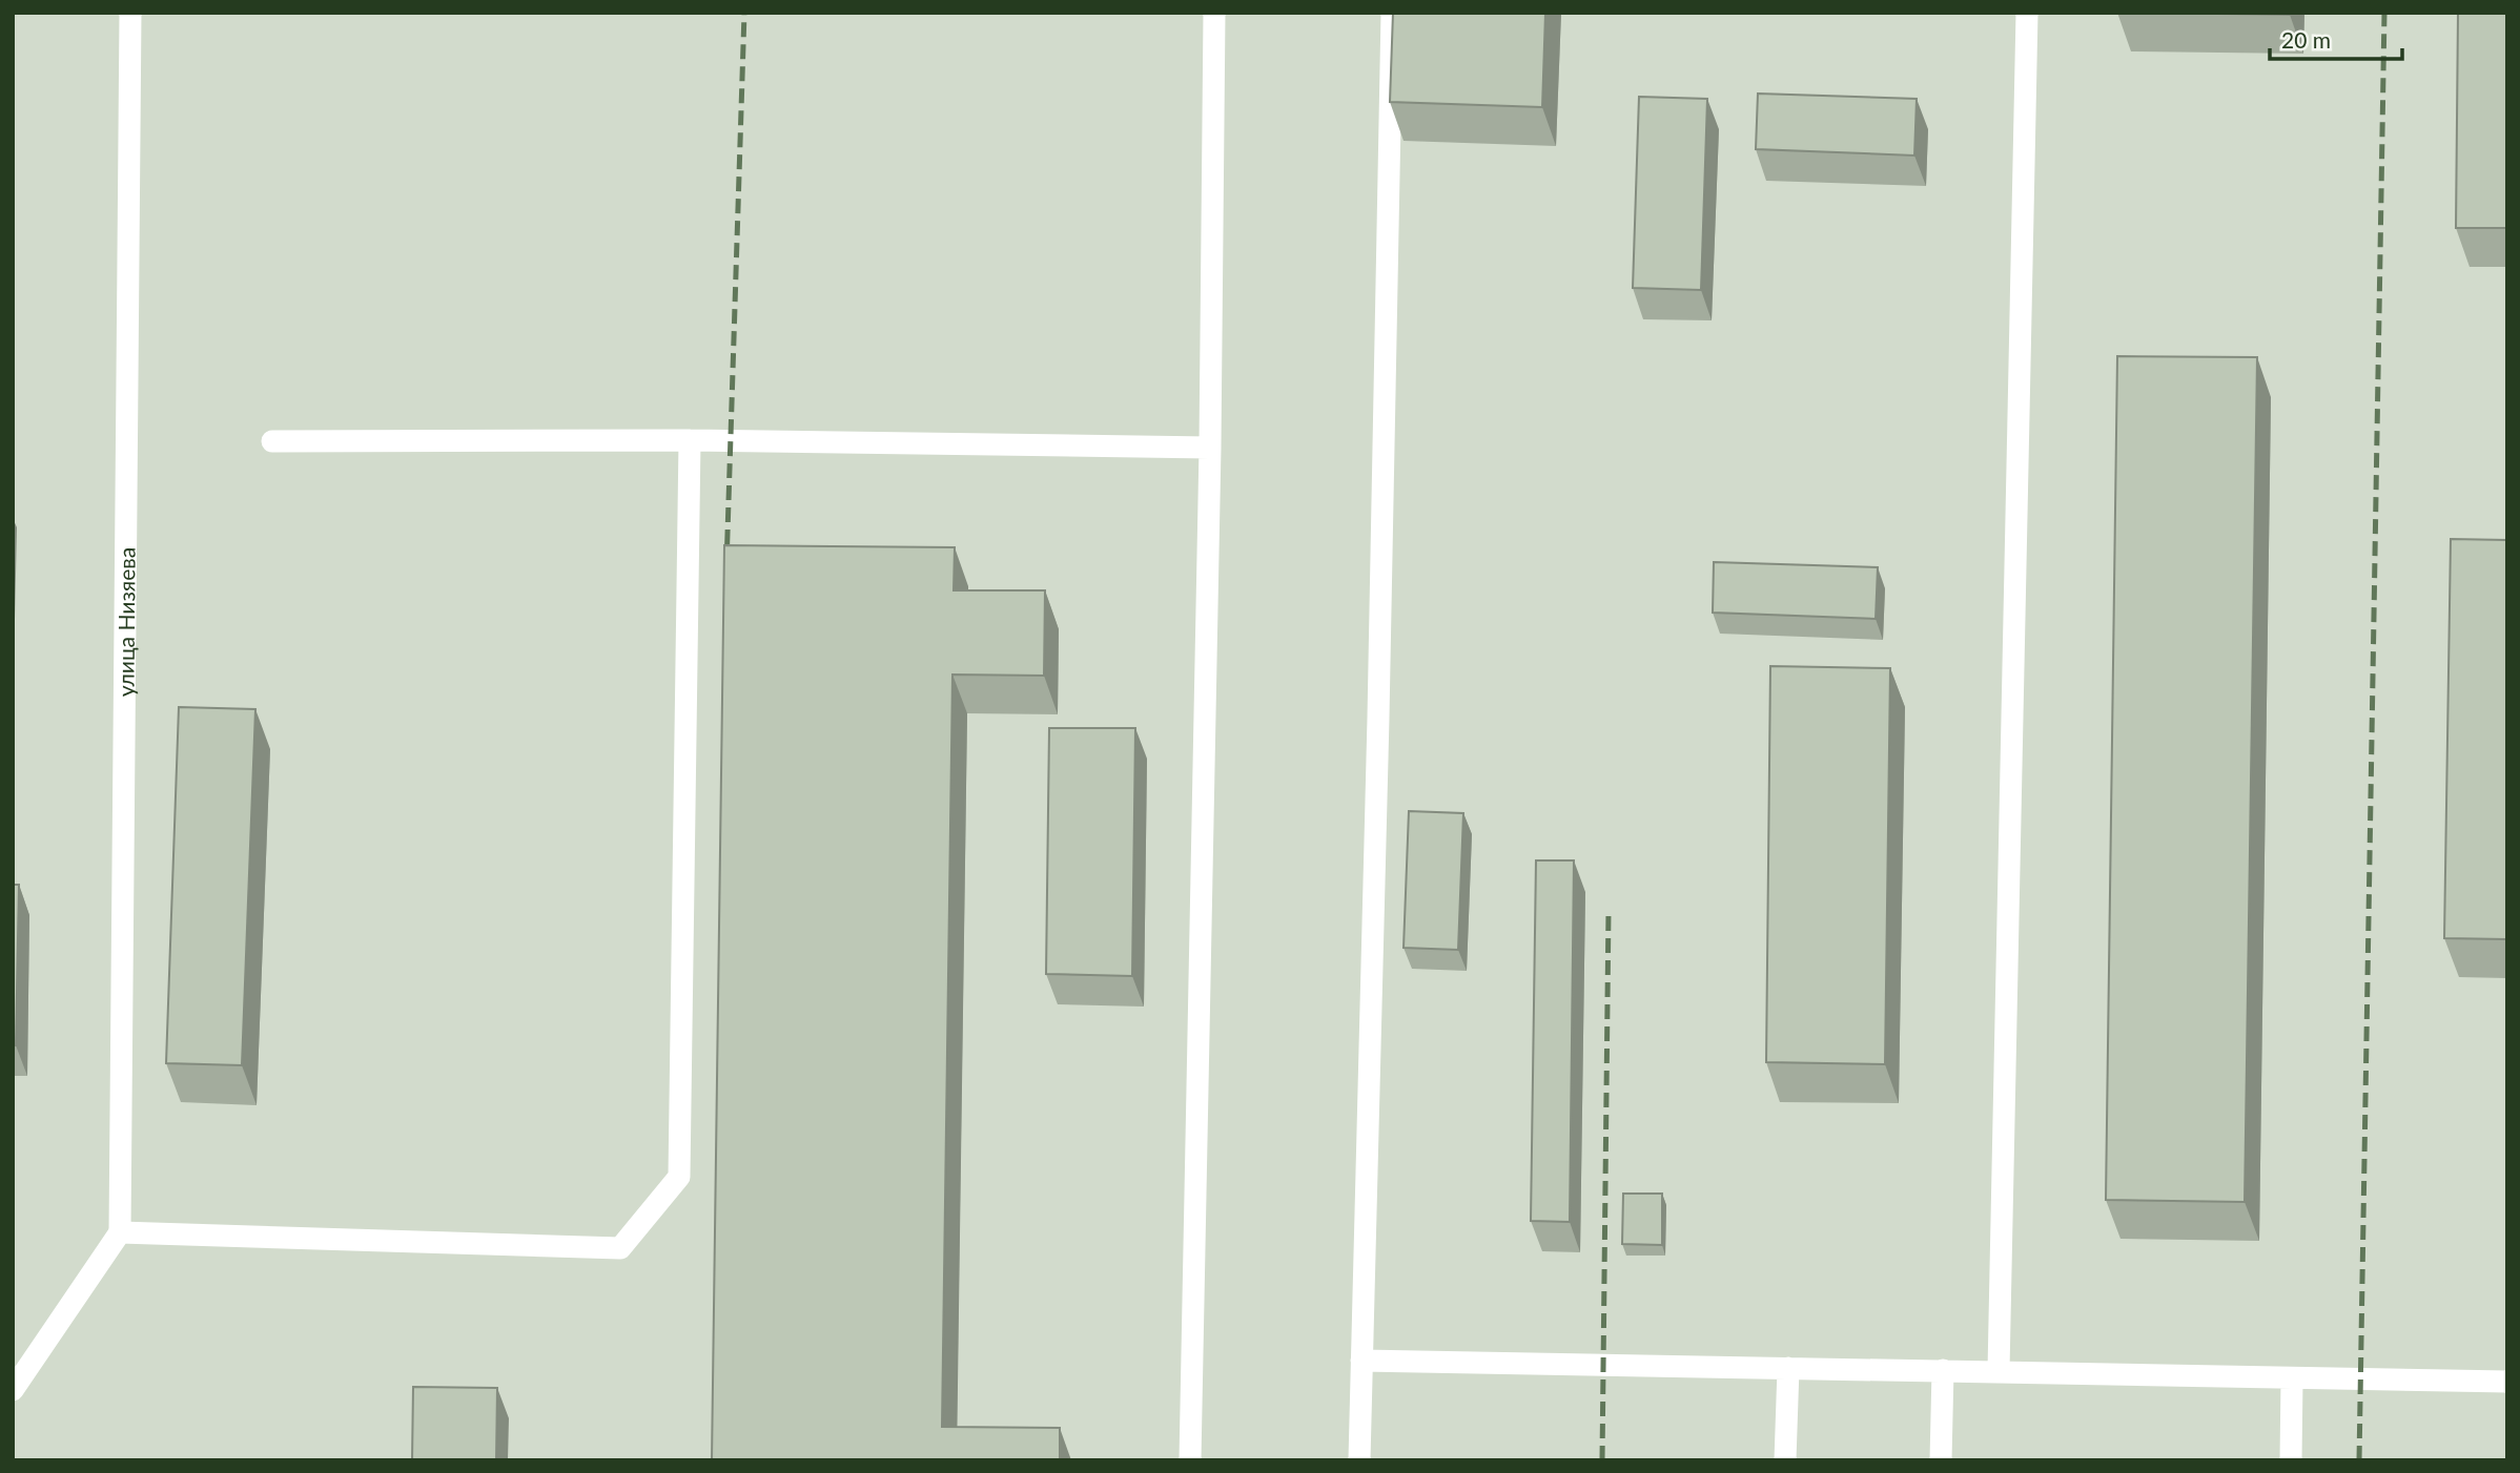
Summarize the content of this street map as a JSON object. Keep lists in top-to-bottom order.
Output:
{
  "streets": {
    "street": ["улица Низяева"]
  },
  "scale_bar": "20 m"
}
